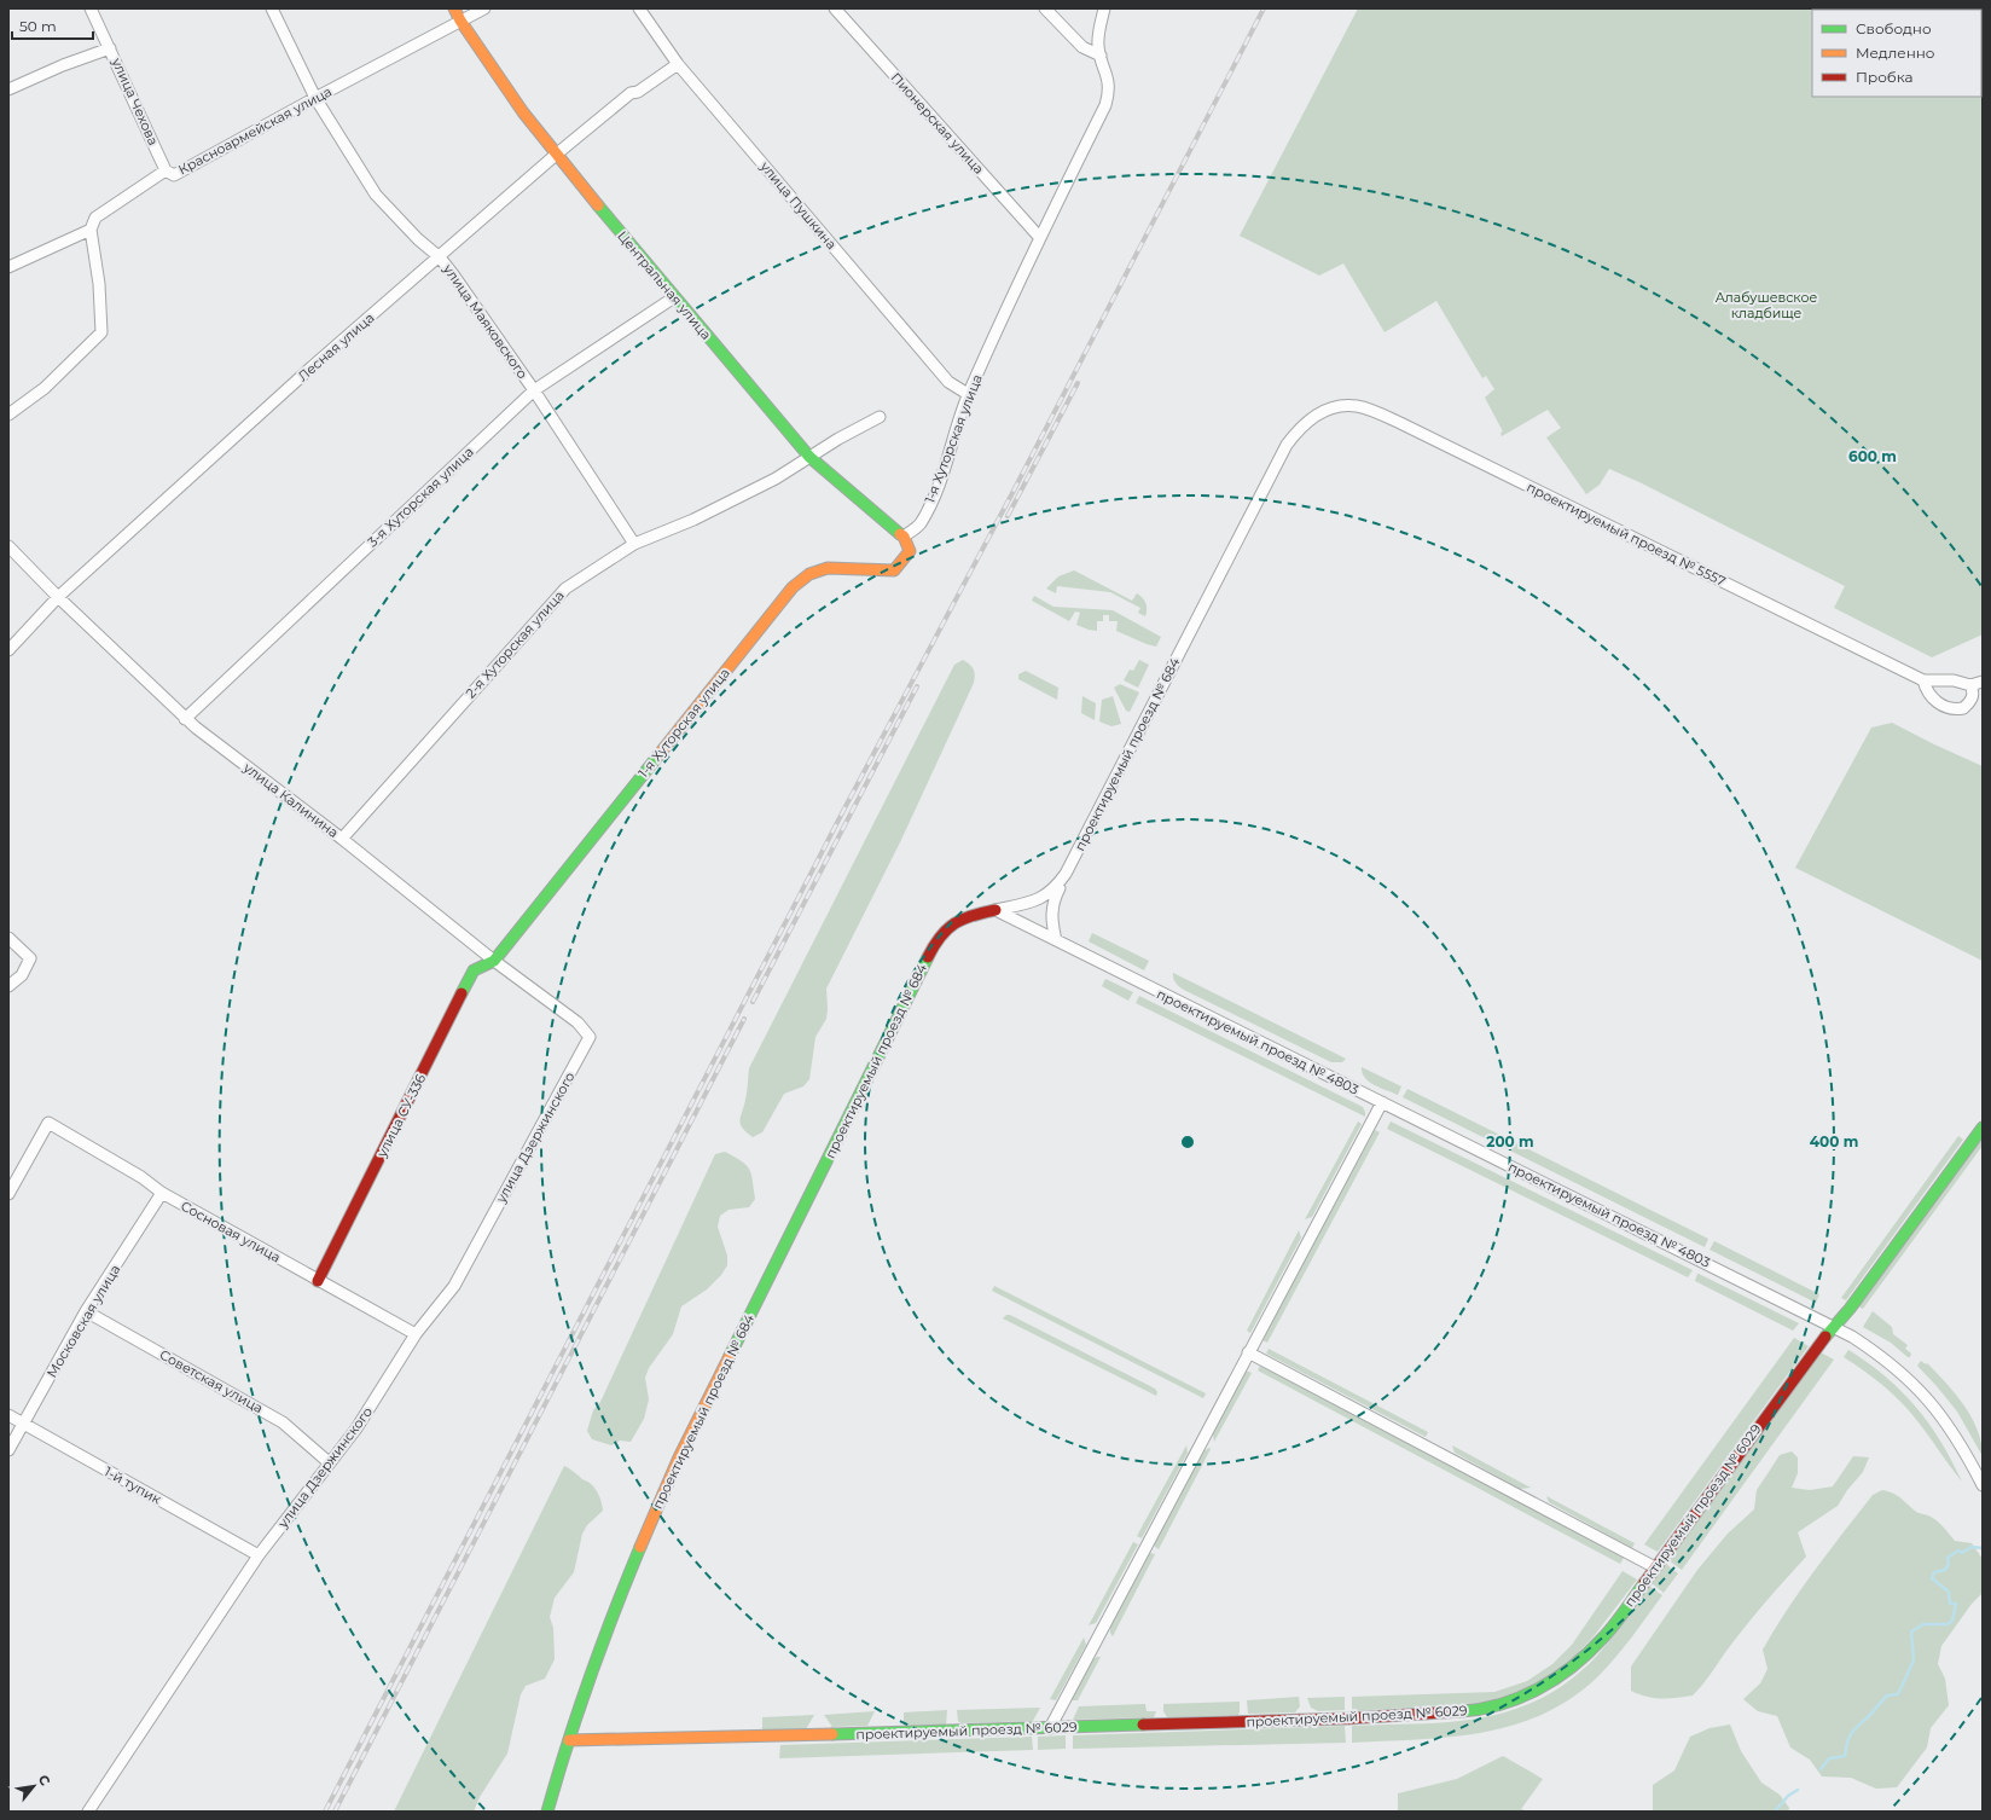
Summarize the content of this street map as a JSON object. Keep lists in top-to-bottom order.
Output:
{
  "streets": {
    "street": [
      "улица Чехова",
      "Пионерская улица",
      "Красноармейская улица",
      "улица Пушкина",
      "Центральная улица",
      "улица Маяковского",
      "Лесная улица",
      "1-я Хуторская улица",
      "3-я Хуторская улица",
      "проектируемый проезд № 5557",
      "2-я Хуторская улица",
      "проектируемый проезд № 684",
      "улица Калинина",
      "проектируемый проезд № 4803",
      "улица СУ-336",
      "улица Дзержинского",
      "Сосновая улица",
      "Московская улица",
      "Советская улица",
      "1-й тупик",
      "проектируемый проезд № 6029"
    ]
  },
  "crossings": [
    ["улица Чехова", "Красноармейская улица"],
    ["Пионерская улица", "1-я Хуторская улица"],
    ["Красноармейская улица", "Центральная улица"],
    ["Красноармейская улица", "улица Маяковского"],
    ["улица Пушкина", "Лесная улица"],
    ["улица Пушкина", "1-я Хуторская улица"],
    ["Центральная улица", "Лесная улица"],
    ["Центральная улица", "1-я Хуторская улица"],
    ["Центральная улица", "3-я Хуторская улица"],
    ["Центральная улица", "2-я Хуторская улица"],
    ["улица Маяковского", "Лесная улица"],
    ["улица Маяковского", "3-я Хуторская улица"],
    ["улица Маяковского", "2-я Хуторская улица"],
    ["Лесная улица", "улица Калинина"],
    ["1-я Хуторская улица", "улица Калинина"],
    ["1-я Хуторская улица", "улица СУ-336"],
    ["3-я Хуторская улица", "улица Калинина"],
    ["проектируемый проезд № 5557", "проектируемый проезд № 684"],
    ["2-я Хуторская улица", "улица Калинина"],
    ["проектируемый проезд № 684", "проектируемый проезд № 4803"],
    ["проектируемый проезд № 684", "проектируемый проезд № 6029"],
    ["улица Калинина", "улица СУ-336"],
    ["улица Калинина", "улица Дзержинского"],
    ["проектируемый проезд № 4803", "проектируемый проезд № 6029"],
    ["улица СУ-336", "Сосновая улица"],
    ["улица Дзержинского", "Сосновая улица"],
    ["улица Дзержинского", "Советская улица"],
    ["улица Дзержинского", "1-й тупик"],
    ["Сосновая улица", "Московская улица"],
    ["Московская улица", "Советская улица"],
    ["Московская улица", "1-й тупик"]
  ],
  "parks": ["Алабушевское кладбище"],
  "legend": ["Свободно", "Медленно", "Пробка"],
  "scale_bar": "50 m",
  "north": "top right",
  "rings": ["600 m", "200 m", "400 m"]
}
